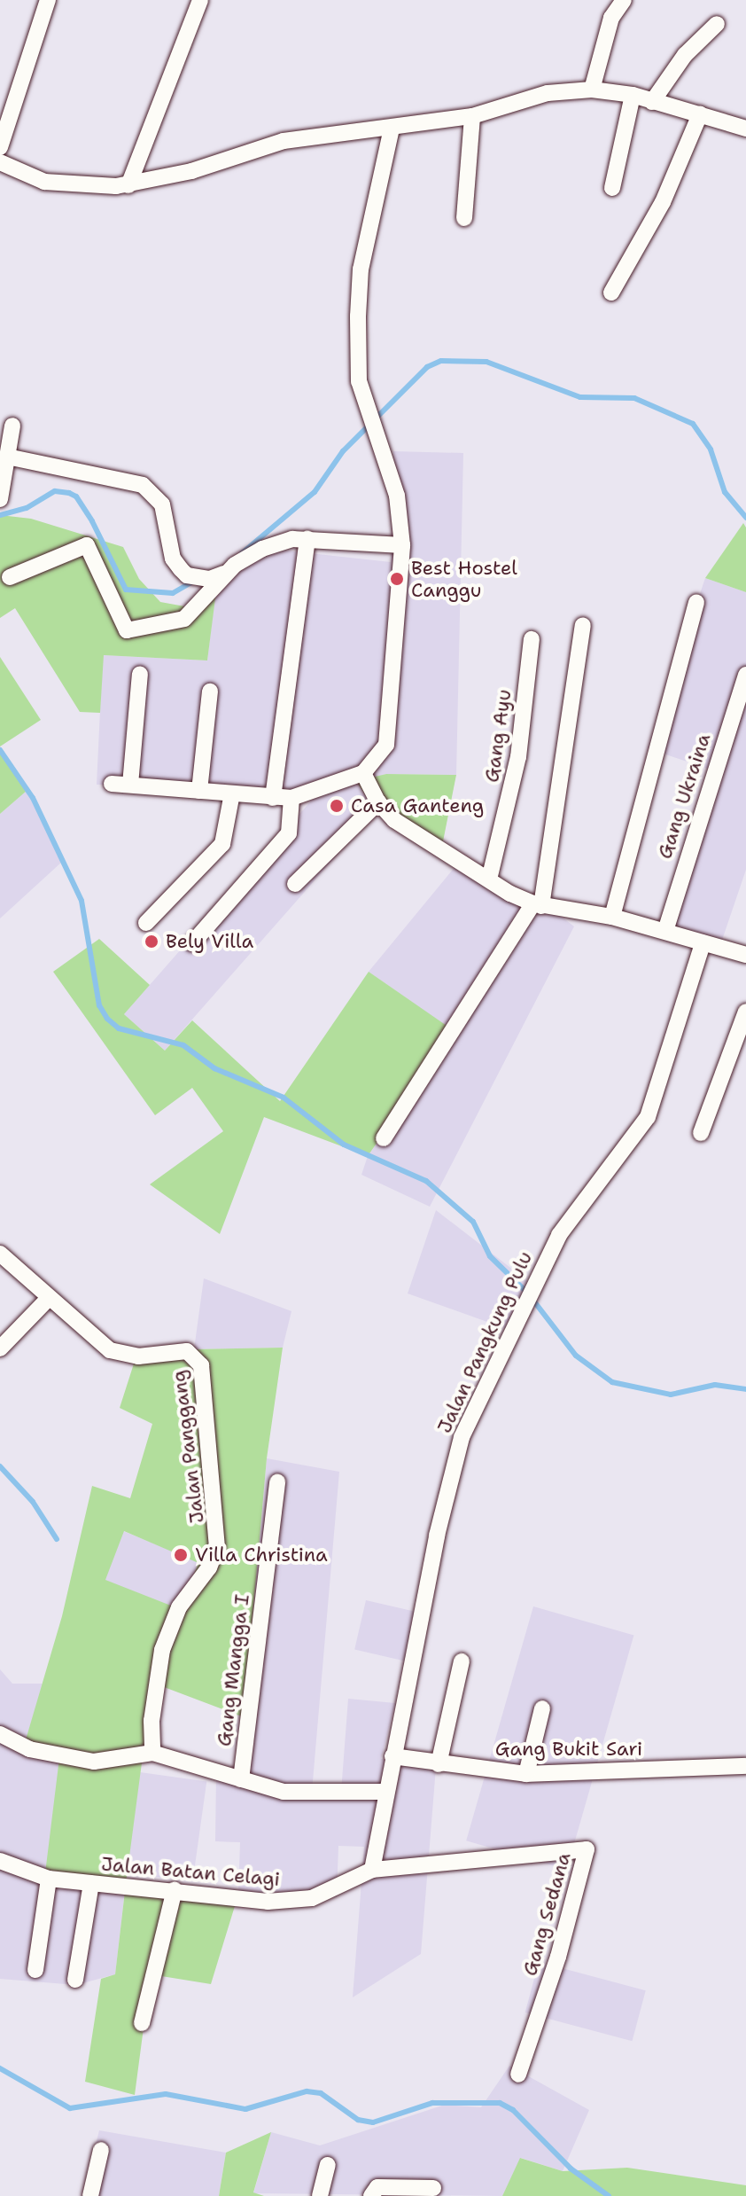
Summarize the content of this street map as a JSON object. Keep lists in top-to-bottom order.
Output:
{
  "streets": {
    "street": [
      "Gang Ayu",
      "Gang Ukraina",
      "Jalan Pangkung Pulu",
      "Jalan Panggang",
      "Gang Mangga I",
      "Gang Bukit Sari",
      "Jalan Batan Celagi",
      "Gang Sedana"
    ]
  },
  "crossings": [
    ["Jalan Pangkung Pulu", "Gang Bukit Sari"],
    ["Jalan Pangkung Pulu", "Jalan Batan Celagi"],
    ["Jalan Pangkung Pulu", "Gang Sedana"],
    ["Jalan Batan Celagi", "Gang Sedana"]
  ],
  "places": [
    "Best Hostel Canggu",
    "Casa Ganteng",
    "Bely Villa",
    "Villa Christina"
  ]
}
